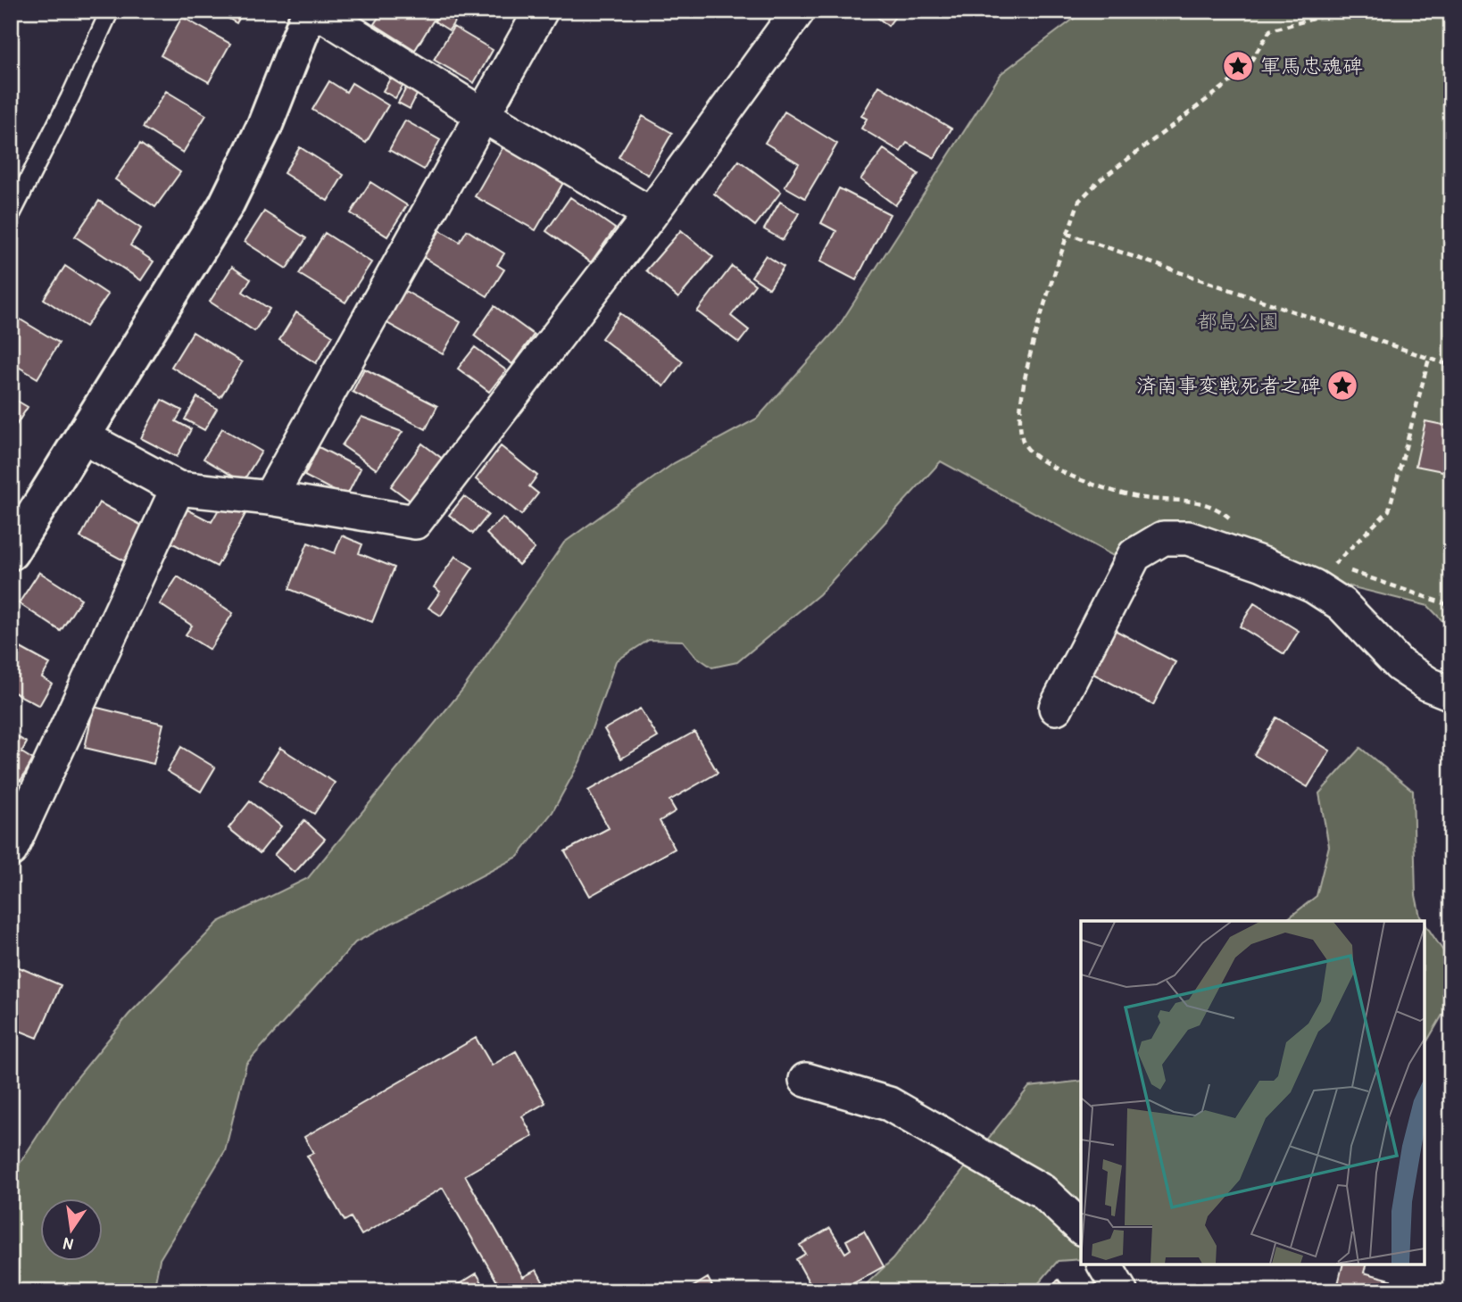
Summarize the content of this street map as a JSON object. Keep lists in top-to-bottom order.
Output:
{
  "parks": ["都島公園"],
  "places": {
    "place": ["軍馬忠魂碑", "済南事変戦死者之碑"]
  },
  "north": "bottom"
}
